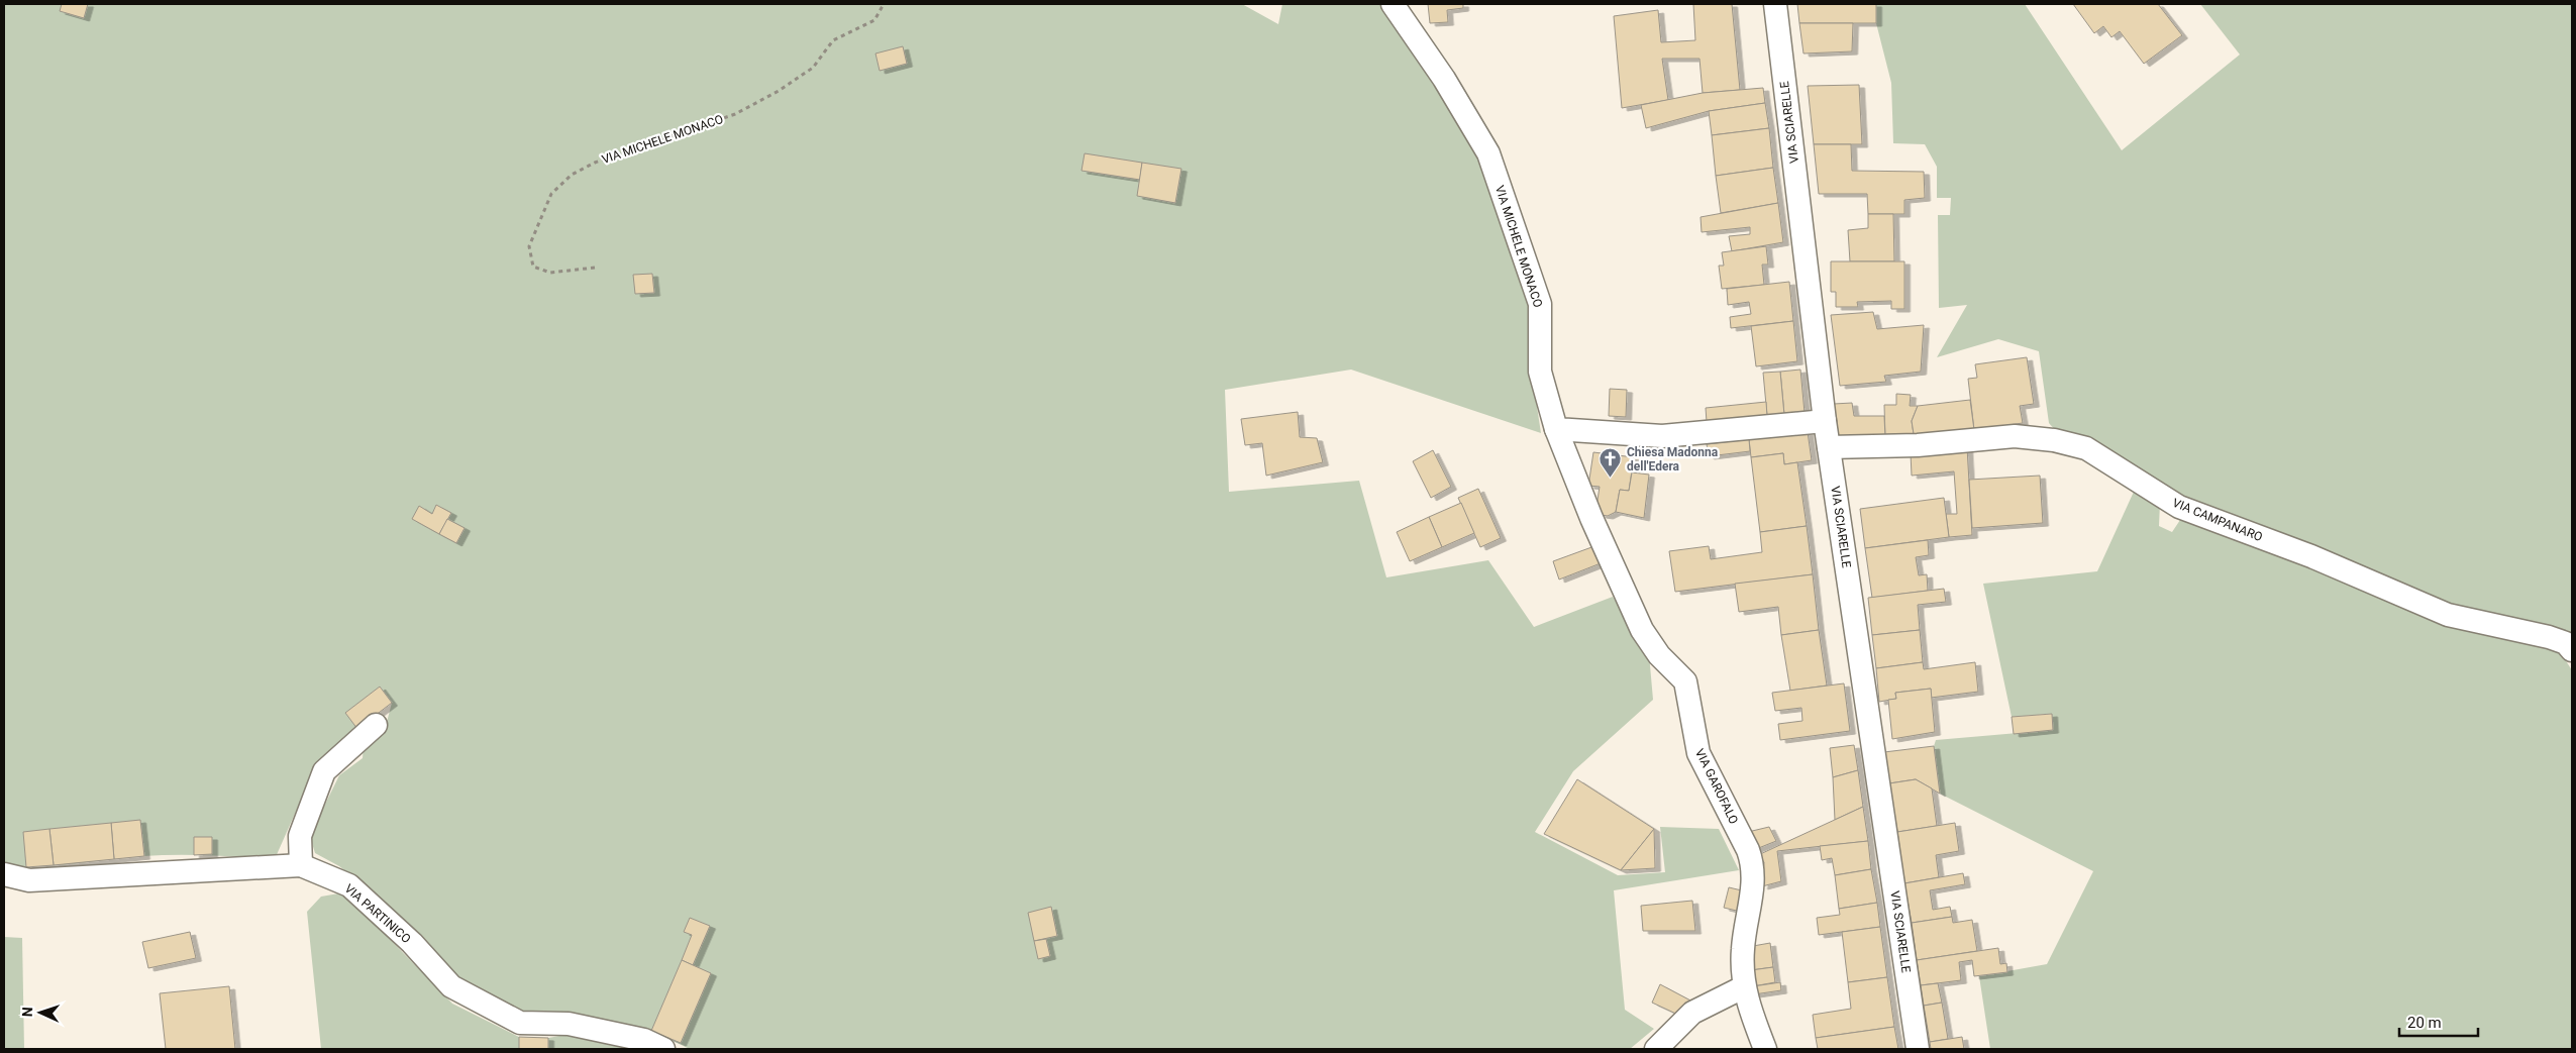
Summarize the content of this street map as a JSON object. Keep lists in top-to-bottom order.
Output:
{
  "streets": {
    "street": [
      "VIA SCIARELLE",
      "VIA MICHELE MONACO",
      "VIA CAMPANARO",
      "VIA GAROFALO",
      "VIA PARTINICO"
    ]
  },
  "crossings": [
    ["VIA SCIARELLE", "VIA CAMPANARO"],
    ["VIA MICHELE MONACO", "VIA GAROFALO"]
  ],
  "places": {
    "church": ["Chiesa Madonna dell'Edera"]
  },
  "scale_bar": "20 m",
  "north": "left"
}
